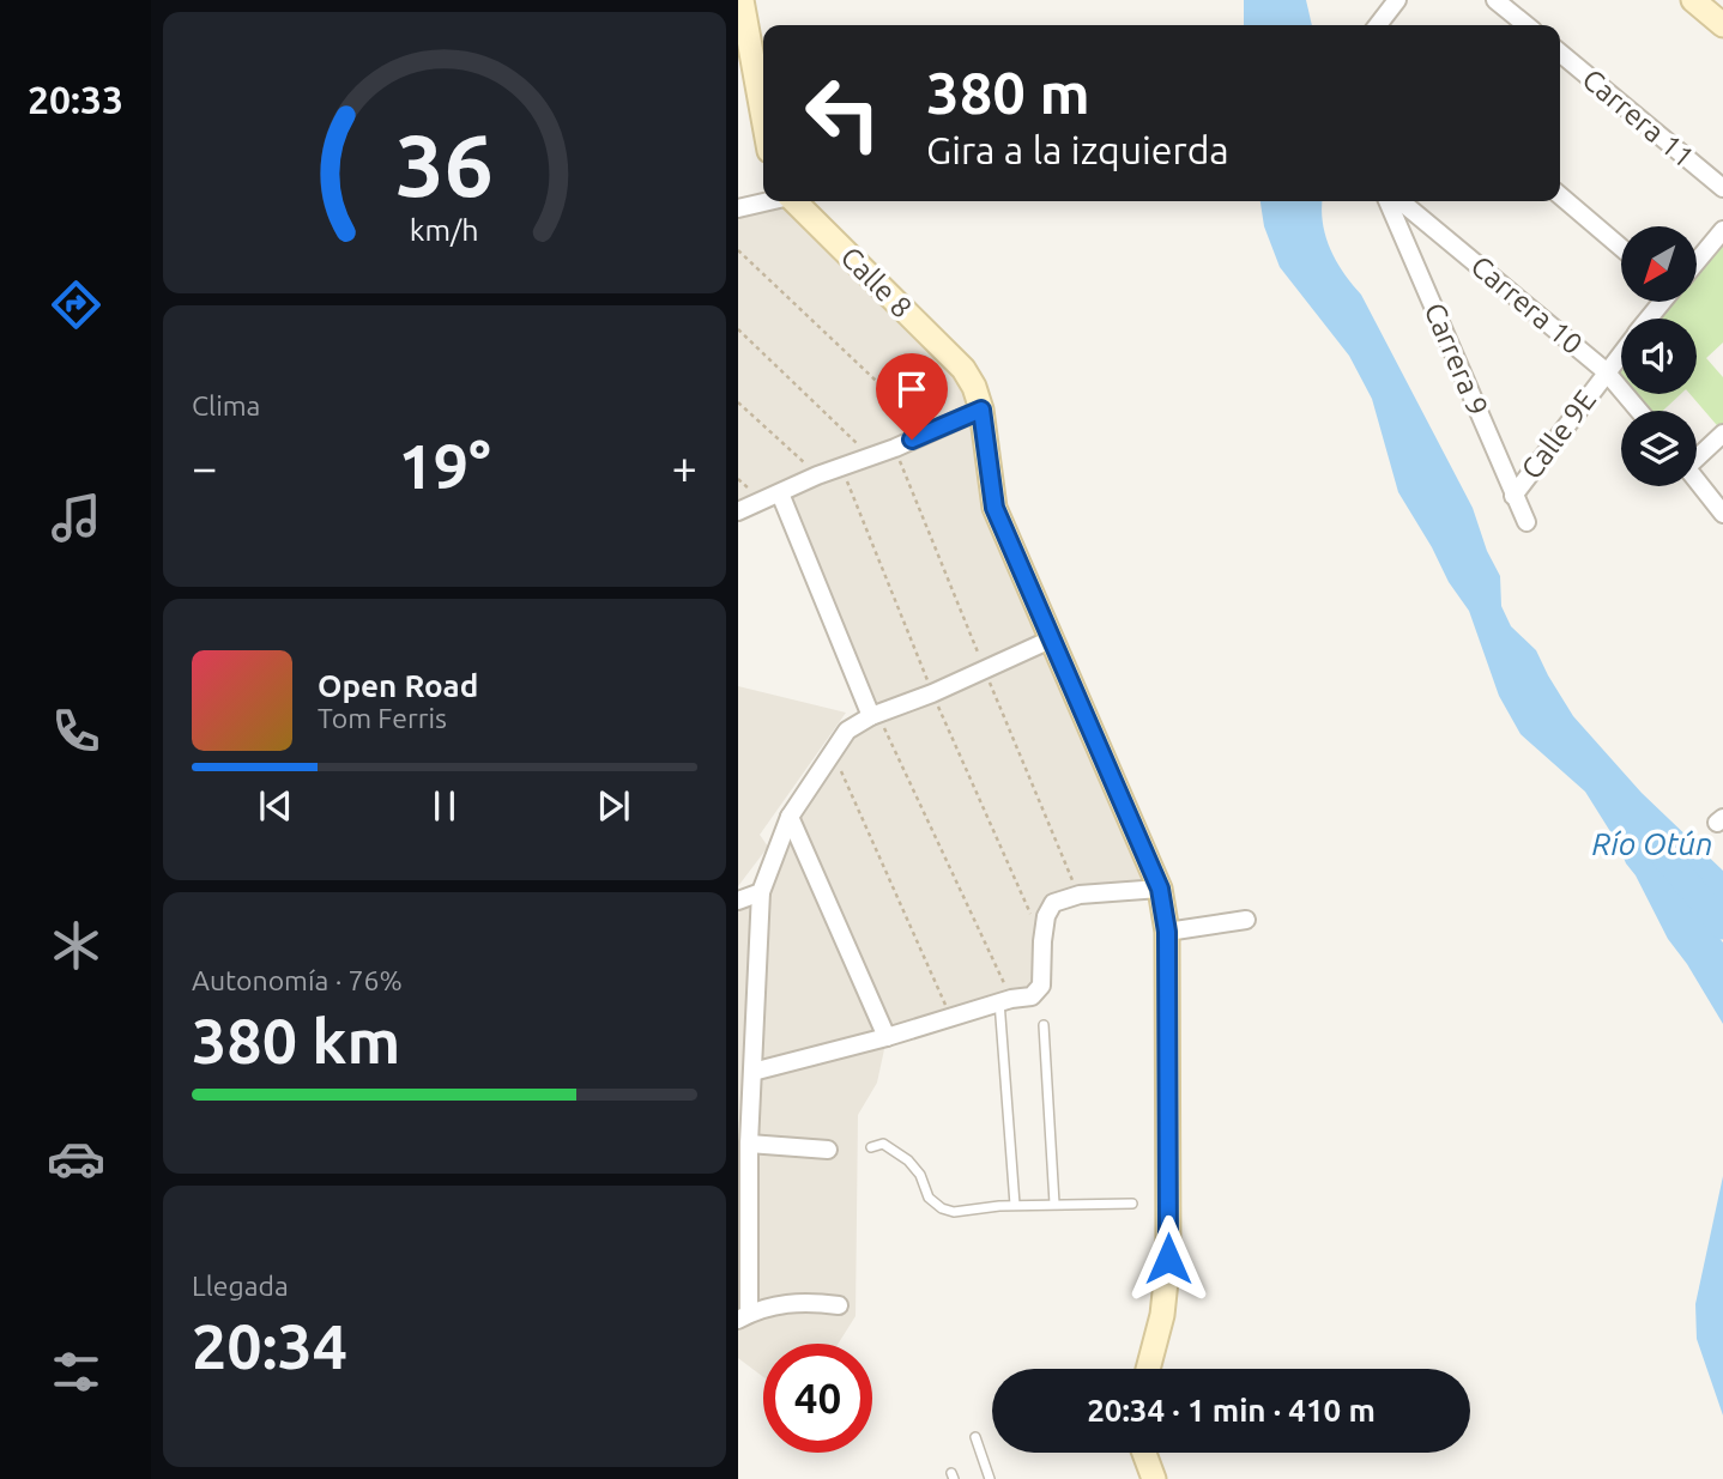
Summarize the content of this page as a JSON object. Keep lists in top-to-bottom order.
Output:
{
  "streets": {
    "street": [
      "Carrera 11",
      "Calle 8",
      "Carrera 10",
      "Carrera 9",
      "Calle 9E"
    ]
  },
  "crossings": [
    ["Carrera 10", "Calle 9E"],
    ["Carrera 9", "Calle 9E"]
  ],
  "water": ["Río Otún"],
  "north": "bottom left",
  "page": {
    "tabs": "20:33",
    "turn": ["380 m", "Gira a la izquierda"],
    "tile": [
      "Clima",
      ["Autonomía · 76%", "380 km"],
      ["Llegada", "20:34"]
    ],
    "heat": ["−", "19°", "+"],
    "song": ["Open Road", "Tom Ferris"],
    "limit": "40",
    "trip": "20:34 · 1 min · 410 m",
    "gauge": ["36", "km/h"]
  }
}
